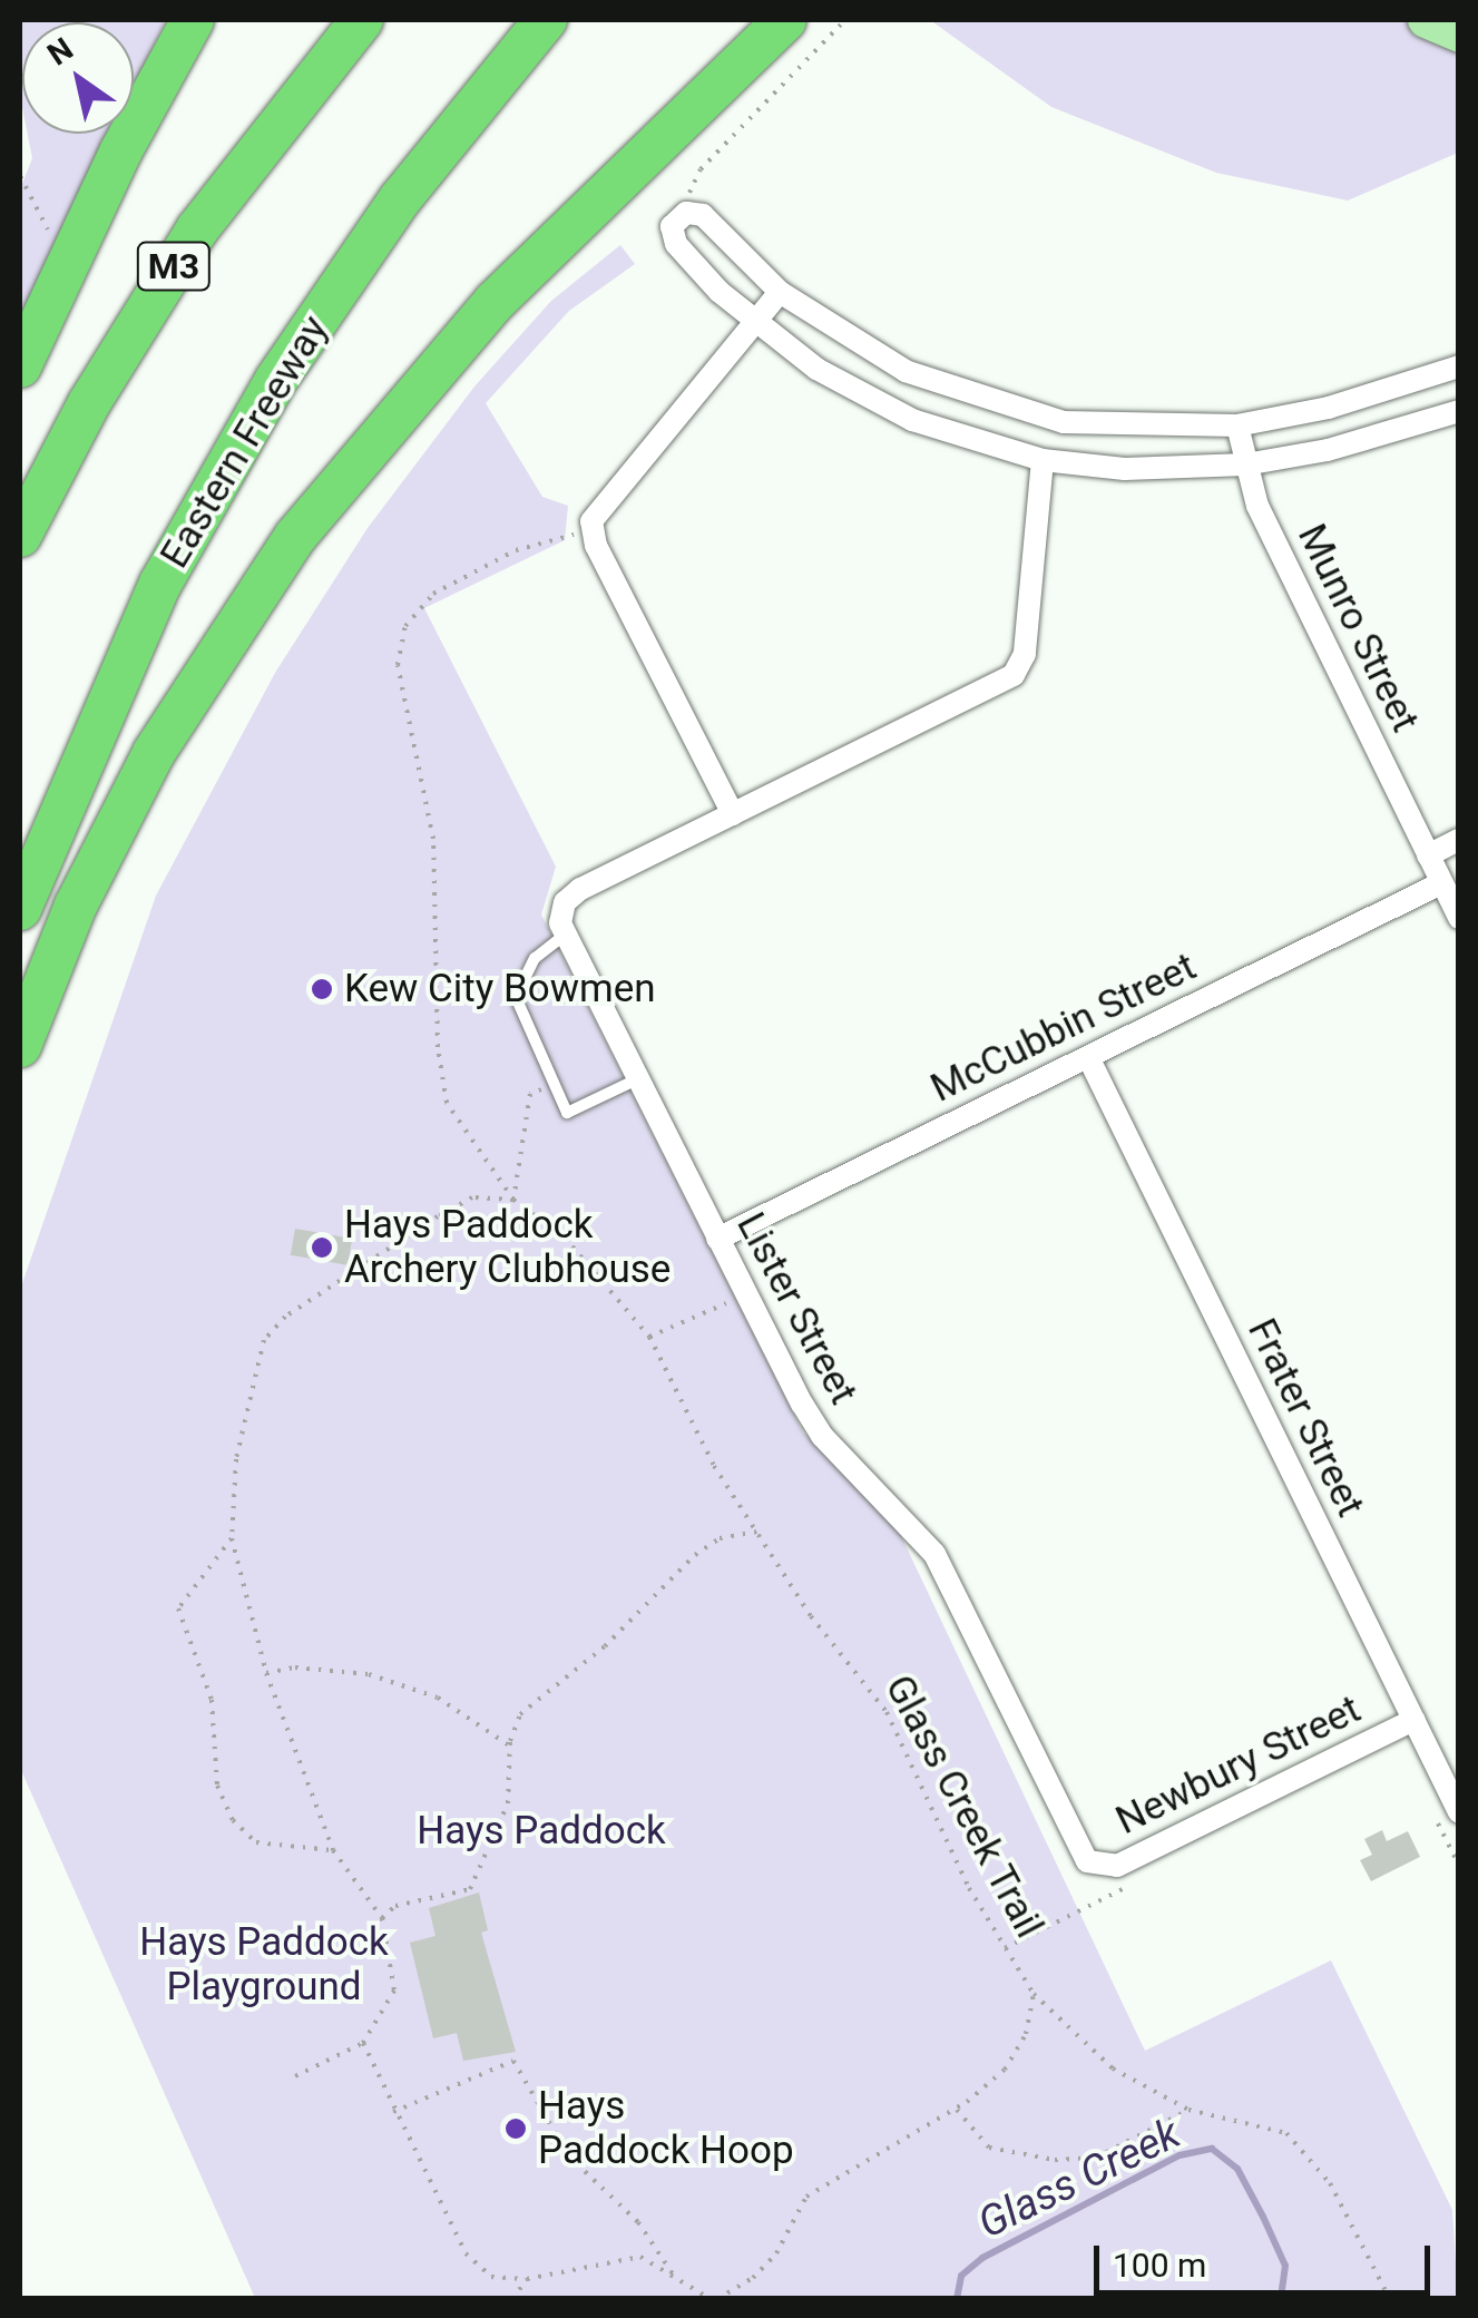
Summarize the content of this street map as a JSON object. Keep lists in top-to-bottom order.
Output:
{
  "streets": {
    "highway": ["M3", "Eastern Freeway"],
    "street": [
      "Munro Street",
      "McCubbin Street",
      "Lister Street",
      "Frater Street",
      "Newbury Street"
    ],
    "path": ["Glass Creek Trail"]
  },
  "crossings": [
    ["Munro Street", "McCubbin Street"],
    ["McCubbin Street", "Lister Street"],
    ["McCubbin Street", "Frater Street"],
    ["Lister Street", "Newbury Street"],
    ["Frater Street", "Newbury Street"]
  ],
  "water": ["Glass Creek"],
  "parks": ["Hays Paddock", "Hays Paddock Playground"],
  "places": ["Kew City Bowmen", "Hays Paddock Archery Clubhouse", "Hays Paddock Hoop"],
  "scale_bar": "100 m",
  "north": "top left"
}
